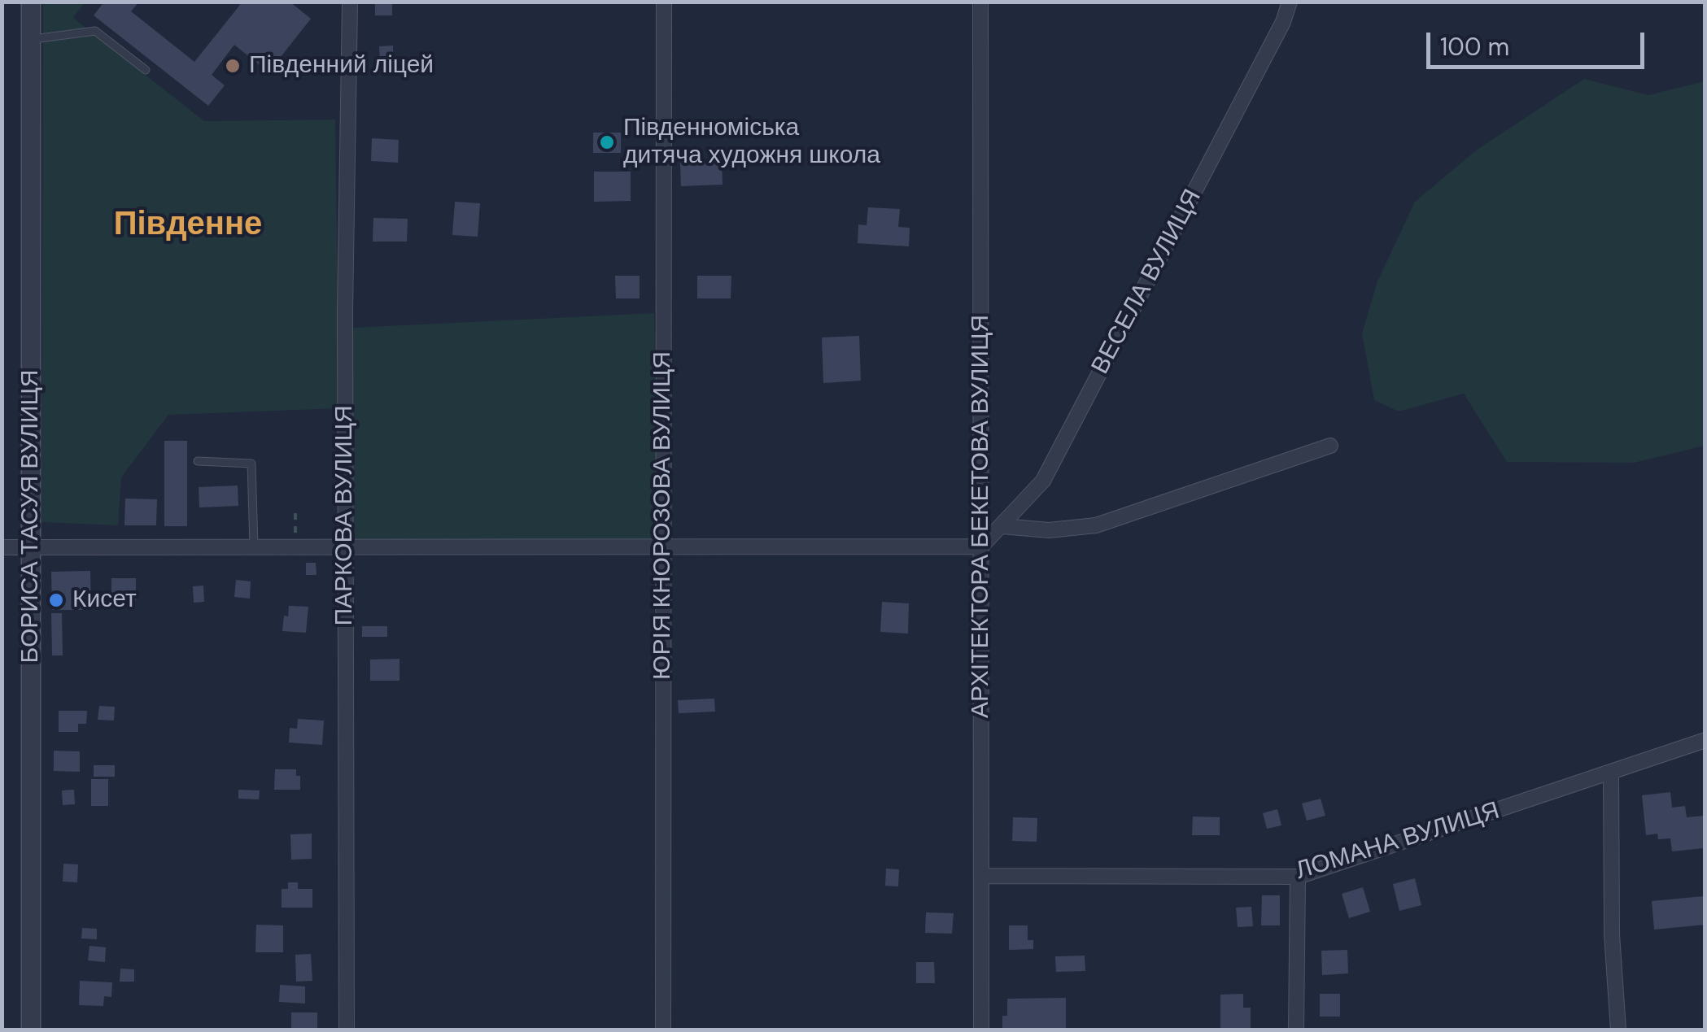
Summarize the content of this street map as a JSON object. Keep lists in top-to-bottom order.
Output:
{
  "streets": {
    "street": [
      "ВЕСЕЛА ВУЛИЦЯ",
      "ПАРКОВА ВУЛИЦЯ",
      "ЮРІЯ КНОРОЗОВА ВУЛИЦЯ",
      "БОРИСА ТАСУЯ ВУЛИЦЯ",
      "АРХІТЕКТОРА БЕКЕТОВА ВУЛИЦЯ",
      "ЛОМАНА ВУЛИЦЯ"
    ]
  },
  "crossings": [
    ["ВЕСЕЛА ВУЛИЦЯ", "АРХІТЕКТОРА БЕКЕТОВА ВУЛИЦЯ"],
    ["АРХІТЕКТОРА БЕКЕТОВА ВУЛИЦЯ", "ЛОМАНА ВУЛИЦЯ"]
  ],
  "districts": ["Південне"],
  "places": ["Південний ліцей", "Південноміська дитяча художня школа", "Кисет"],
  "scale_bar": "100 m"
}
